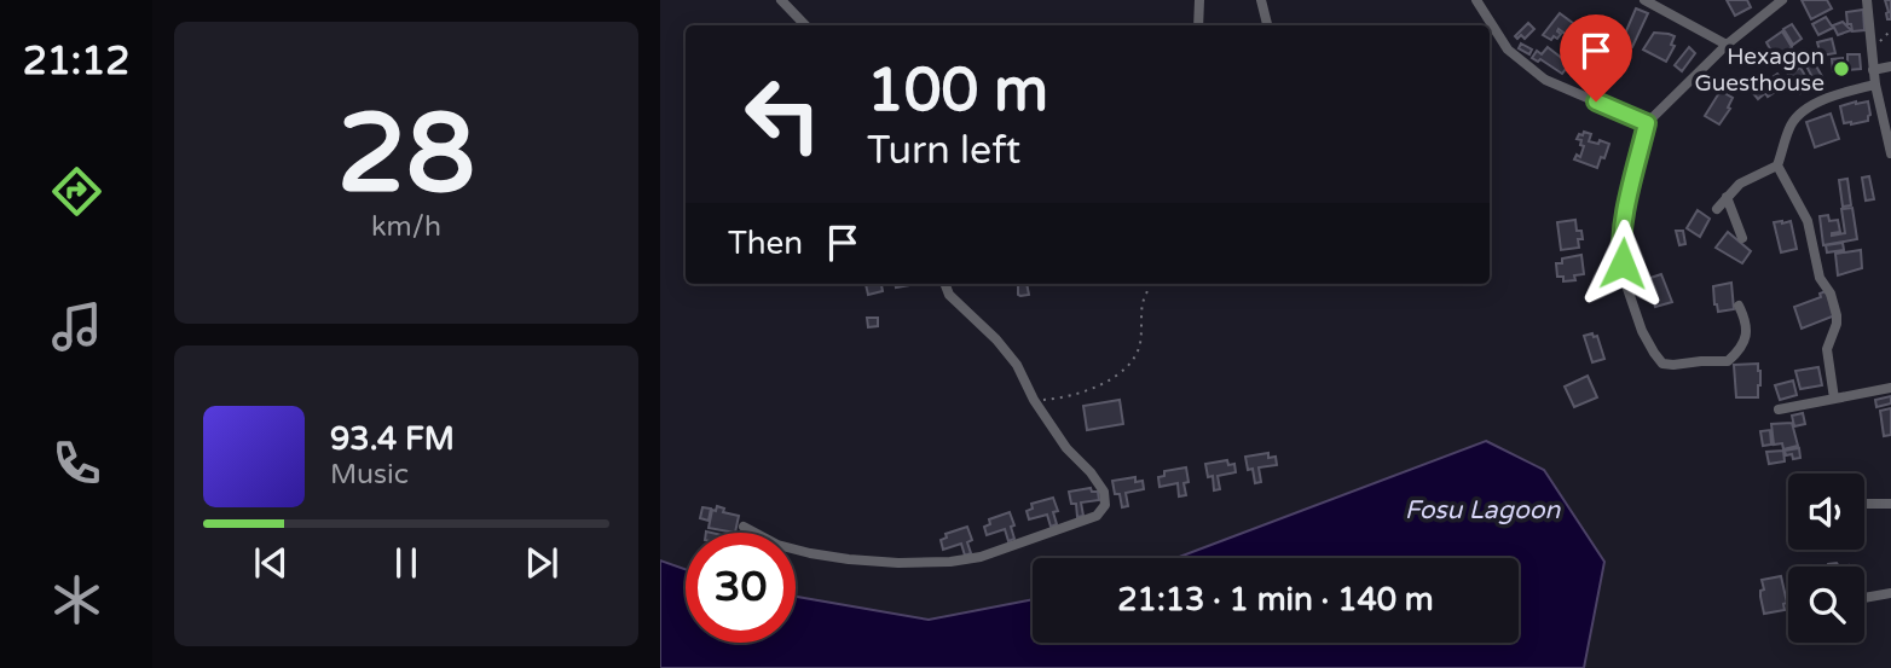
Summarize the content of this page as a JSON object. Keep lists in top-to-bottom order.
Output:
{
  "water": ["Fosu Lagoon"],
  "places": ["Hexagon Guesthouse"],
  "page": {
    "tabs": "21:12",
    "tile": ["28", "km/h"],
    "turn": ["100 m", "Turn left"],
    "then": "Then",
    "song": ["93.4 FM", "Music"],
    "limit": "30",
    "trip": "21:13 · 1 min · 140 m"
  }
}
